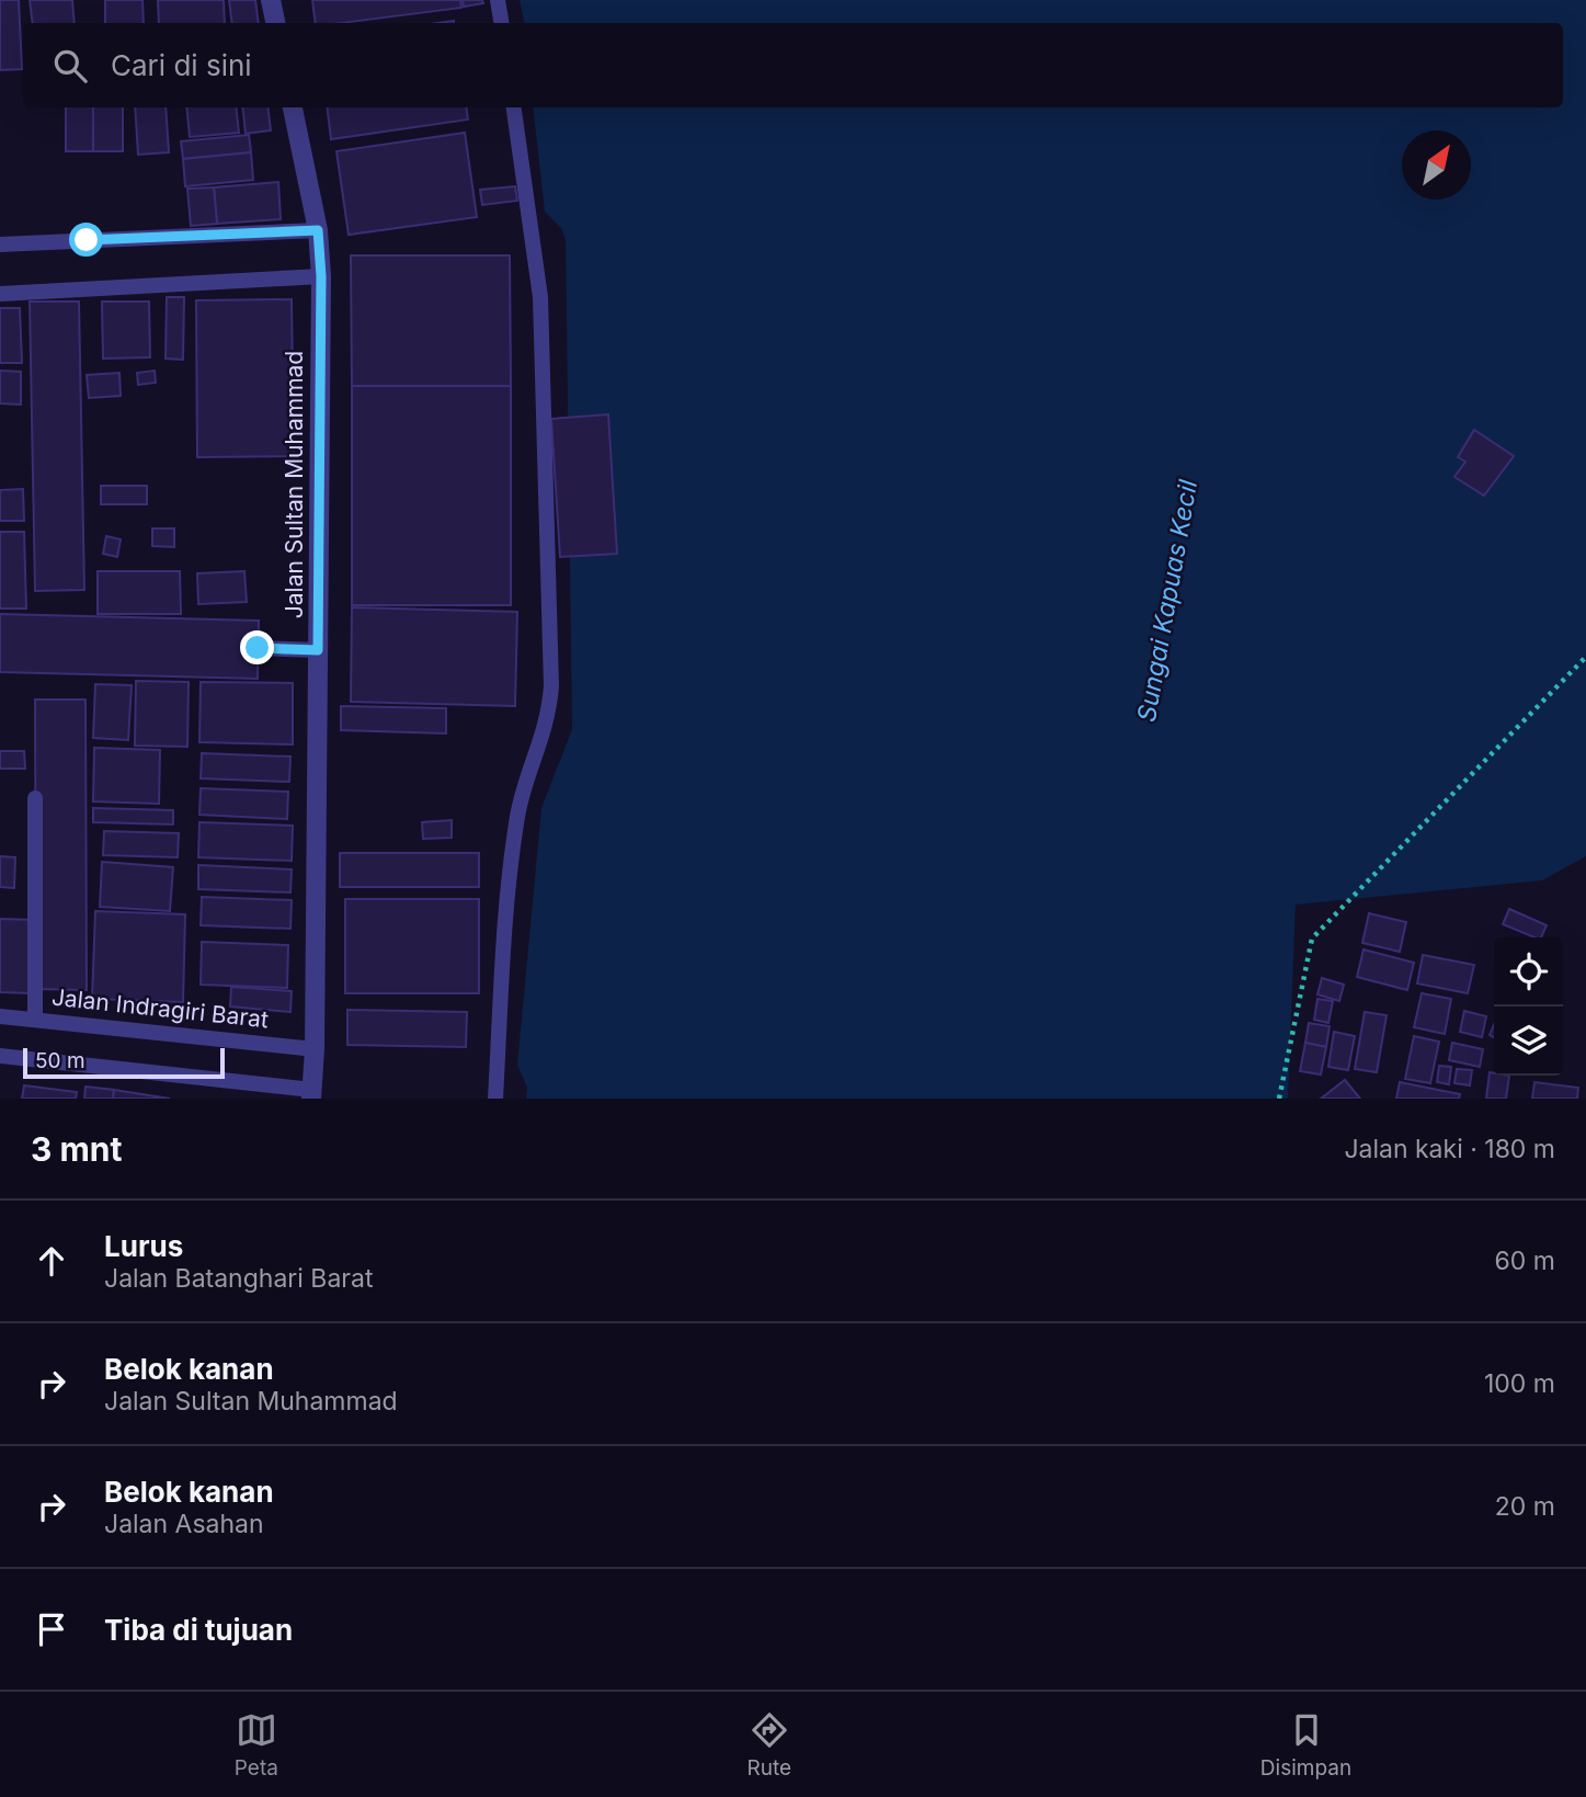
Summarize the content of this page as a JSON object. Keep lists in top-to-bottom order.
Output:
{
  "streets": {
    "street": ["Jalan Sultan Muhammad"],
    "lane": ["Jalan Indragiri Barat"]
  },
  "crossings": [
    ["Jalan Sultan Muhammad", "Jalan Indragiri Barat"]
  ],
  "water": ["Sungai Kapuas Kecil"],
  "scale_bar": "50 m",
  "north": "top right",
  "page": {
    "search": "Cari di sini",
    "scale": "50 m",
    "heading": ["3 mnt", "Jalan kaki · 180 m"],
    "list": [
      ["Lurus", "Jalan Batanghari Barat", "60 m"],
      ["Belok kanan", "Jalan Sultan Muhammad", "100 m"],
      ["Belok kanan", "Jalan Asahan", "20 m"],
      "Tiba di tujuan"
    ],
    "nav": ["Peta", "Rute", "Disimpan"]
  }
}
